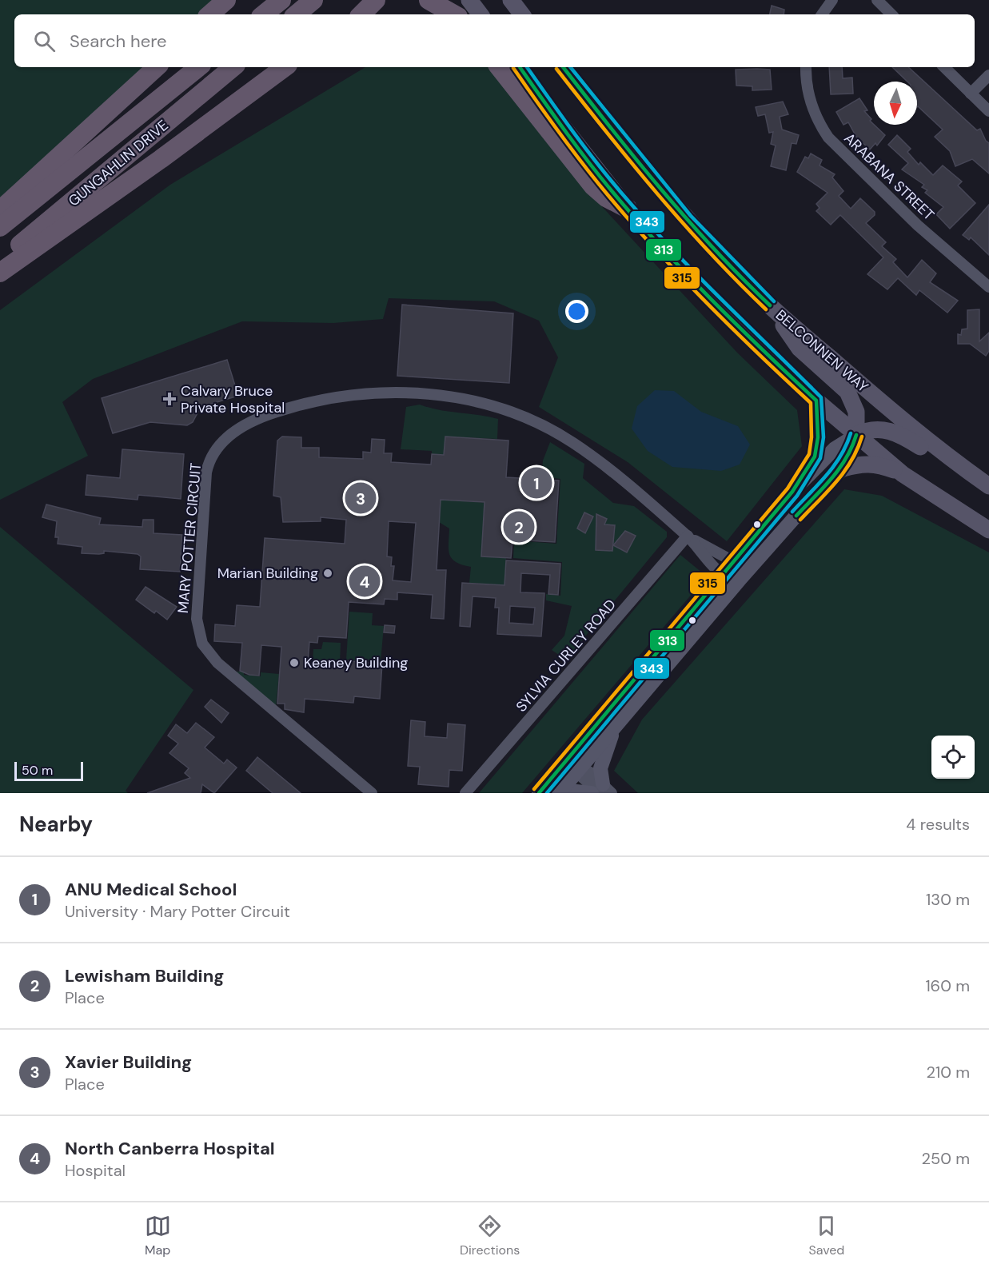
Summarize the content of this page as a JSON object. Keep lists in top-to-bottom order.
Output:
{
  "streets": {
    "highway": ["GUNGAHLIN DRIVE"],
    "main road": ["BELCONNEN WAY"],
    "street": ["ARABANA STREET", "MARY POTTER CIRCUIT", "SYLVIA CURLEY ROAD"]
  },
  "crossings": [
    ["MARY POTTER CIRCUIT", "SYLVIA CURLEY ROAD"]
  ],
  "places": {
    "health": ["Calvary Bruce Private Hospital"],
    "other": ["Marian Building", "Keaney Building"]
  },
  "lines": ["transit line 313", "transit line 343", "transit line 315"],
  "scale_bar": "50 m",
  "north": "bottom",
  "page": {
    "search": "Search here",
    "pins": [
      "1",
      "3",
      "2",
      "4"
    ],
    "scale": "50 m",
    "heading": ["Nearby", "4 results"],
    "list": [
      {
        "mark": "1",
        "name": "ANU Medical School",
        "note": "University · Mary Potter Circuit",
        "value": "130 m"
      },
      {
        "mark": "2",
        "name": "Lewisham Building",
        "note": "Place",
        "value": "160 m"
      },
      {
        "mark": "3",
        "name": "Xavier Building",
        "note": "Place",
        "value": "210 m"
      },
      {
        "mark": "4",
        "name": "North Canberra Hospital",
        "note": "Hospital",
        "value": "250 m"
      }
    ],
    "nav": ["Map", "Directions", "Saved"]
  }
}
